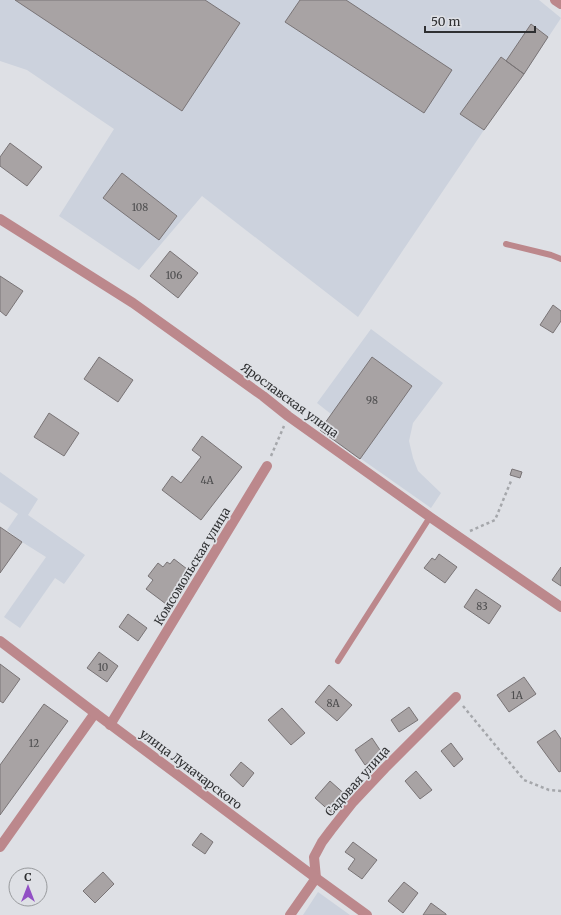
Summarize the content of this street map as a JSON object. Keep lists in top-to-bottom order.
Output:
{
  "streets": {
    "street": [
      "Ярославская улица",
      "Комсомольская улица",
      "улица Луначарского",
      "Садовая улица"
    ]
  },
  "crossings": [
    ["Комсомольская улица", "улица Луначарского"],
    ["улица Луначарского", "Садовая улица"]
  ],
  "house_numbers": [
    "108",
    "106",
    "98",
    "4А",
    "83",
    "10",
    "1А",
    "8А",
    "12"
  ],
  "scale_bar": "50 m",
  "north": "top"
}
